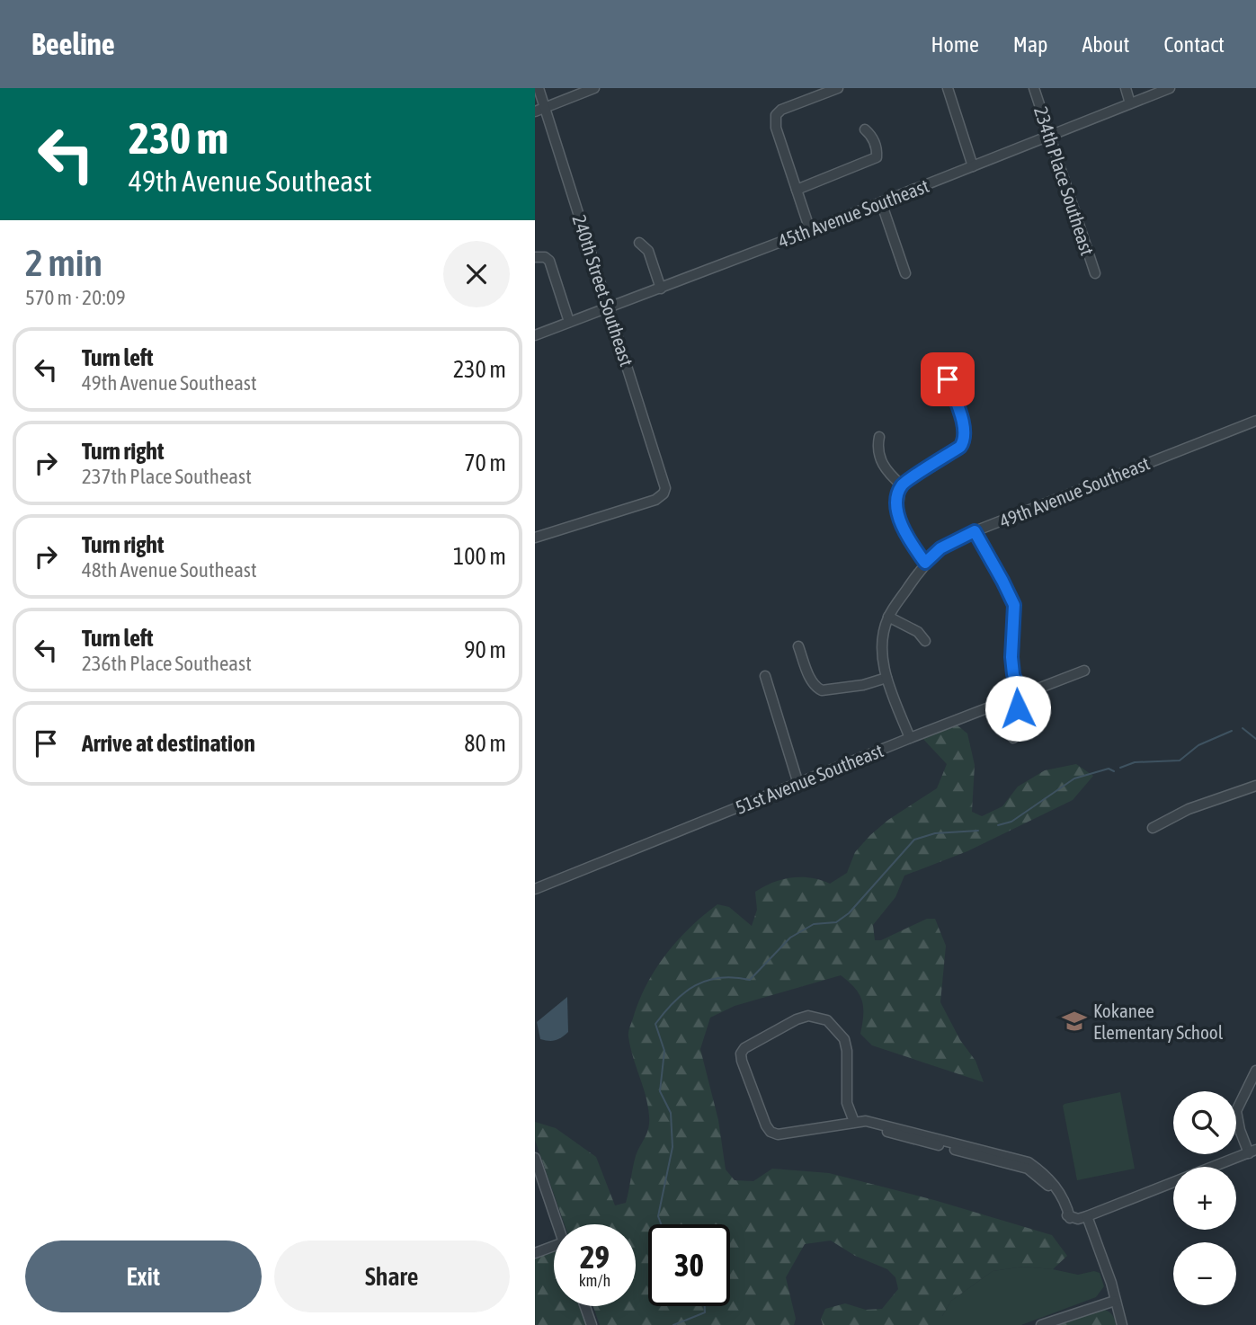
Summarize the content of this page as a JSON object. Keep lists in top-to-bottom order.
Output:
{
  "streets": {
    "street": [
      "234th Place Southeast",
      "45th Avenue Southeast",
      "240th Street Southeast",
      "49th Avenue Southeast",
      "51st Avenue Southeast"
    ]
  },
  "crossings": [
    ["234th Place Southeast", "45th Avenue Southeast"],
    ["45th Avenue Southeast", "240th Street Southeast"]
  ],
  "places": {
    "school or university": ["Kokanee Elementary School"]
  },
  "page": {
    "header": "Beeline",
    "nav": [
      "Home",
      "Map",
      "About",
      "Contact"
    ],
    "turn": ["230 m", "49th Avenue Southeast"],
    "heading": ["2 min", "570 m · 20:09"],
    "list": [
      {
        "name": "Turn left",
        "note": "49th Avenue Southeast",
        "value": "230 m"
      },
      {
        "name": "Turn right",
        "note": "237th Place Southeast",
        "value": "70 m"
      },
      {
        "name": "Turn right",
        "note": "48th Avenue Southeast",
        "value": "100 m"
      },
      {
        "name": "Turn left",
        "note": "236th Place Southeast",
        "value": "90 m"
      },
      {
        "name": "Arrive at destination",
        "value": "80 m"
      }
    ],
    "map_buttons": ["+", "−"],
    "speed": "29 km/h",
    "limit": "30",
    "buttons": ["Exit", "Share"]
  }
}
